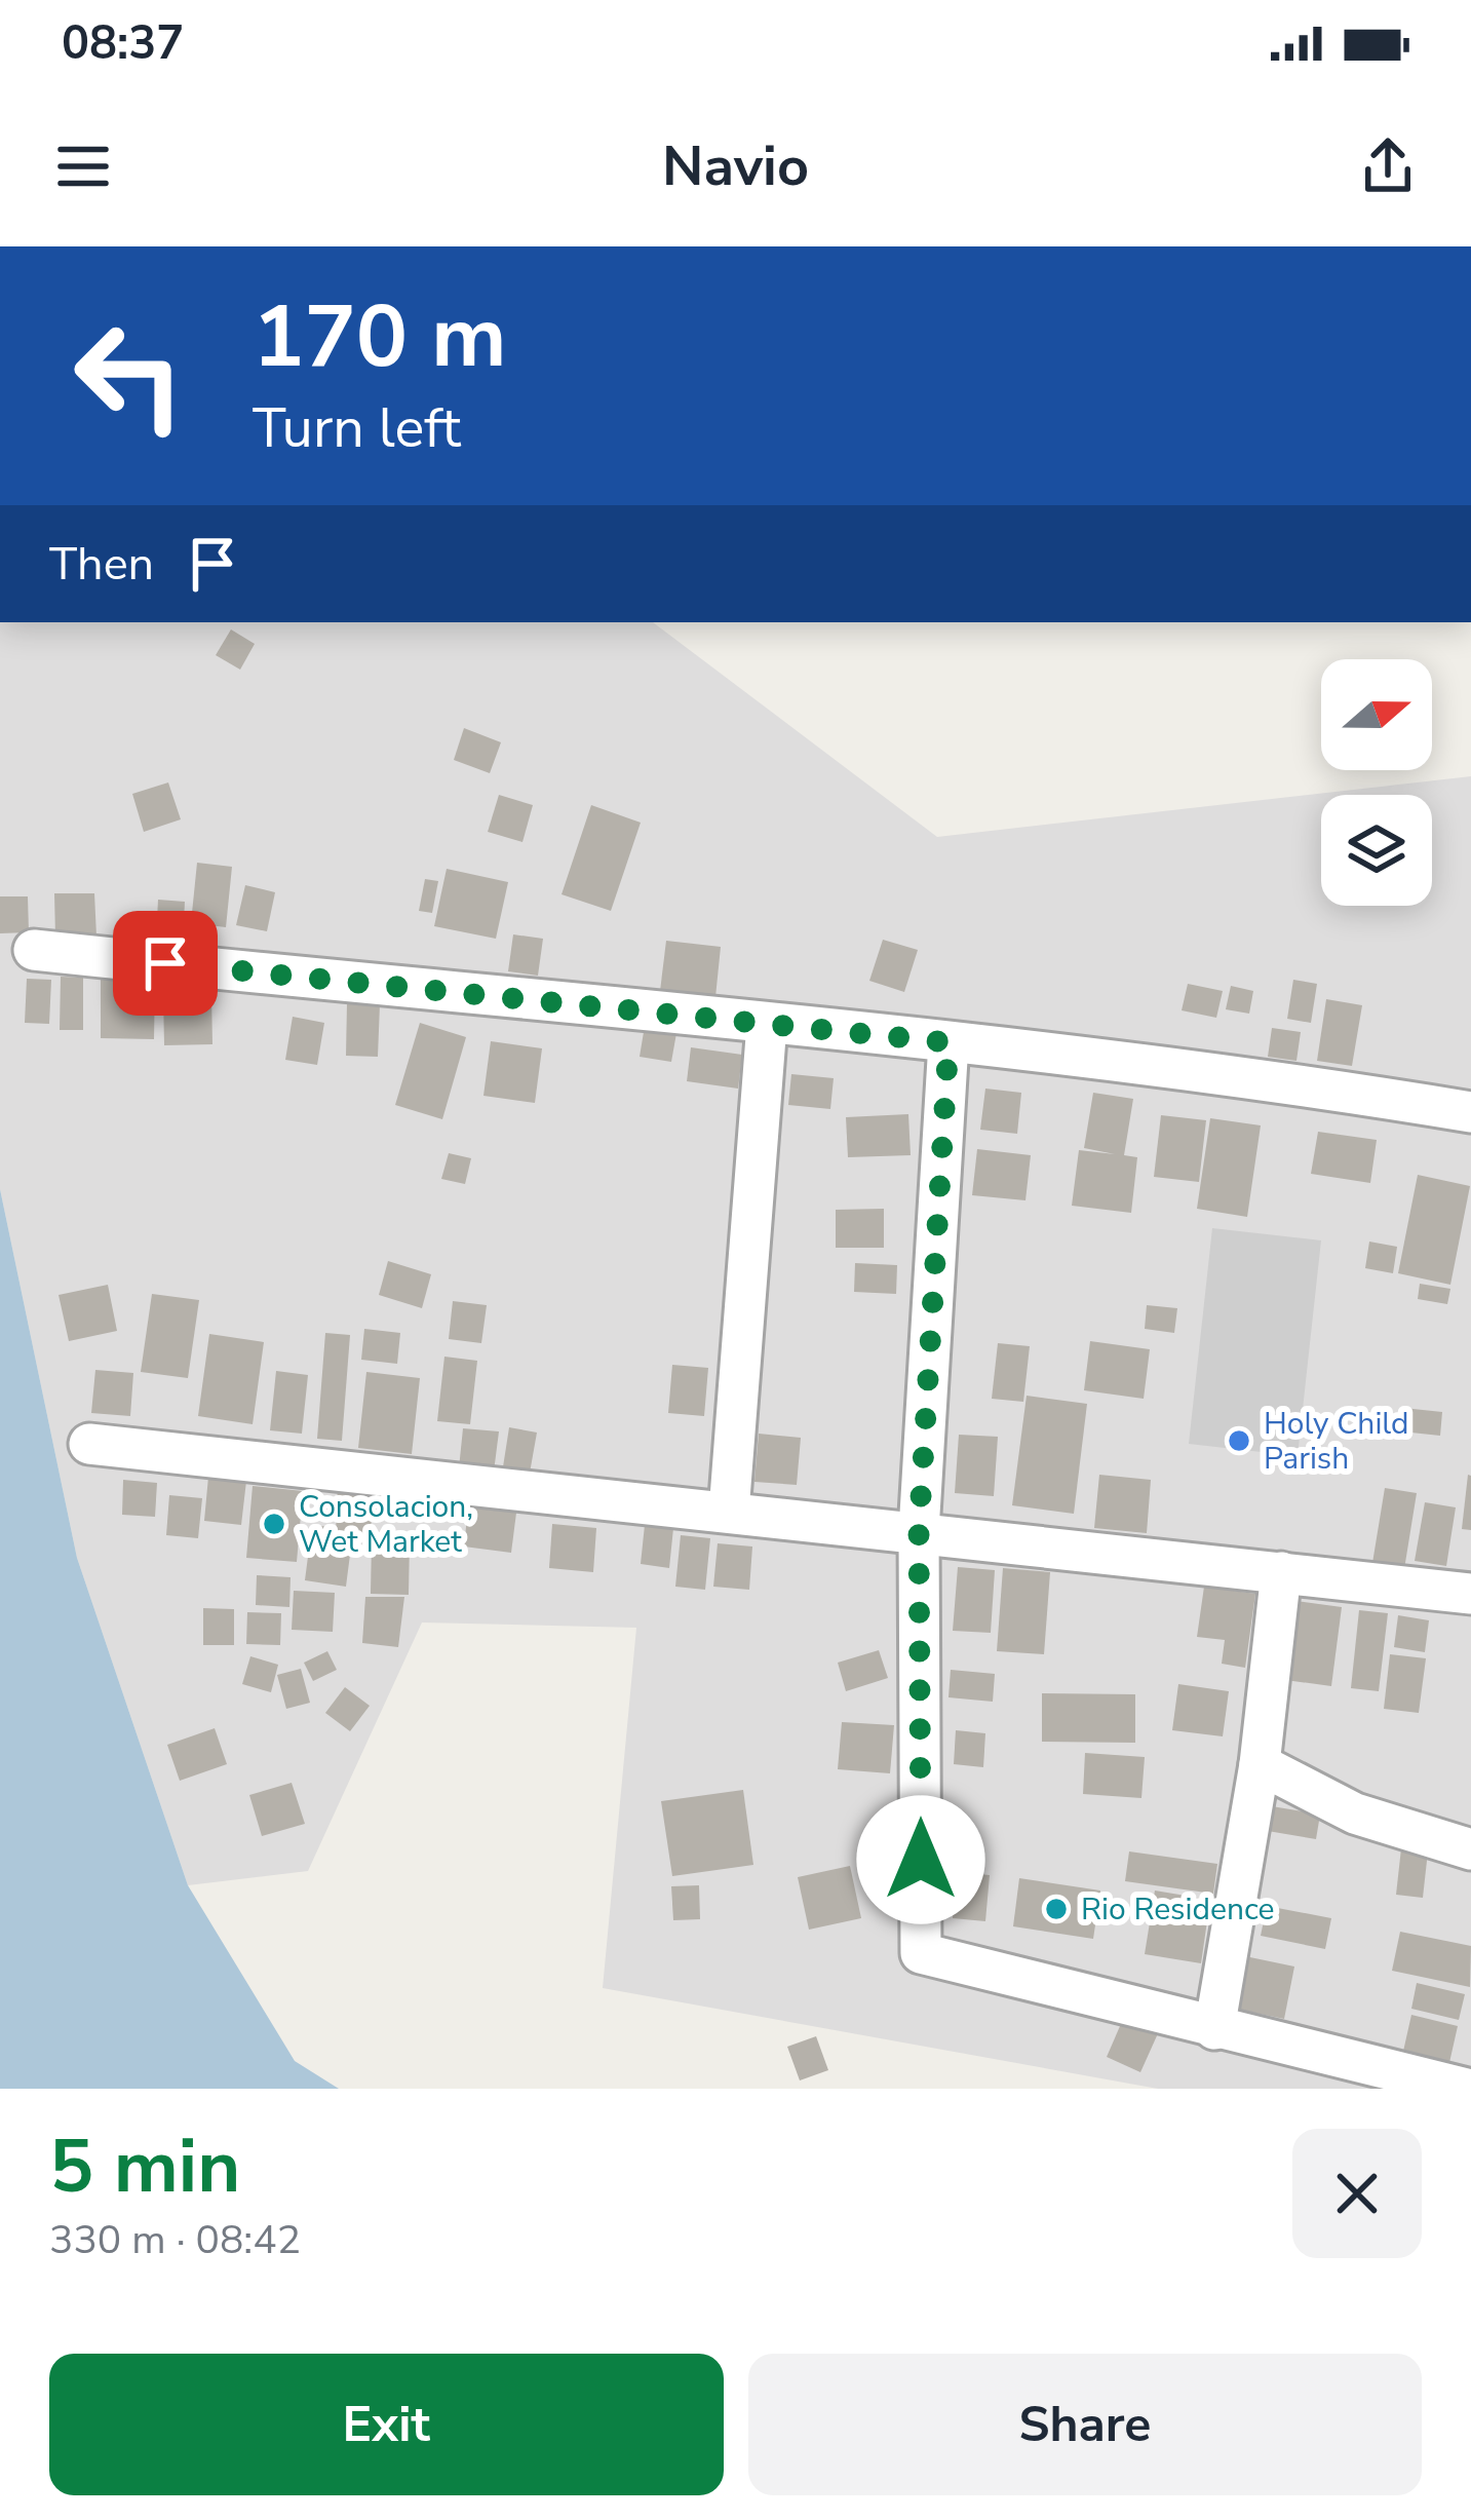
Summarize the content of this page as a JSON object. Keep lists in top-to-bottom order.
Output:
{
  "places": ["Holy Child Parish", "Consolacion, Wet Market", "Rio Residence"],
  "north": "right",
  "page": {
    "status": "08:37",
    "header": "Navio",
    "turn": ["170 m", "Turn left"],
    "then": "Then",
    "heading": ["5 min", "330 m · 08:42"],
    "buttons": ["Exit", "Share"]
  }
}
